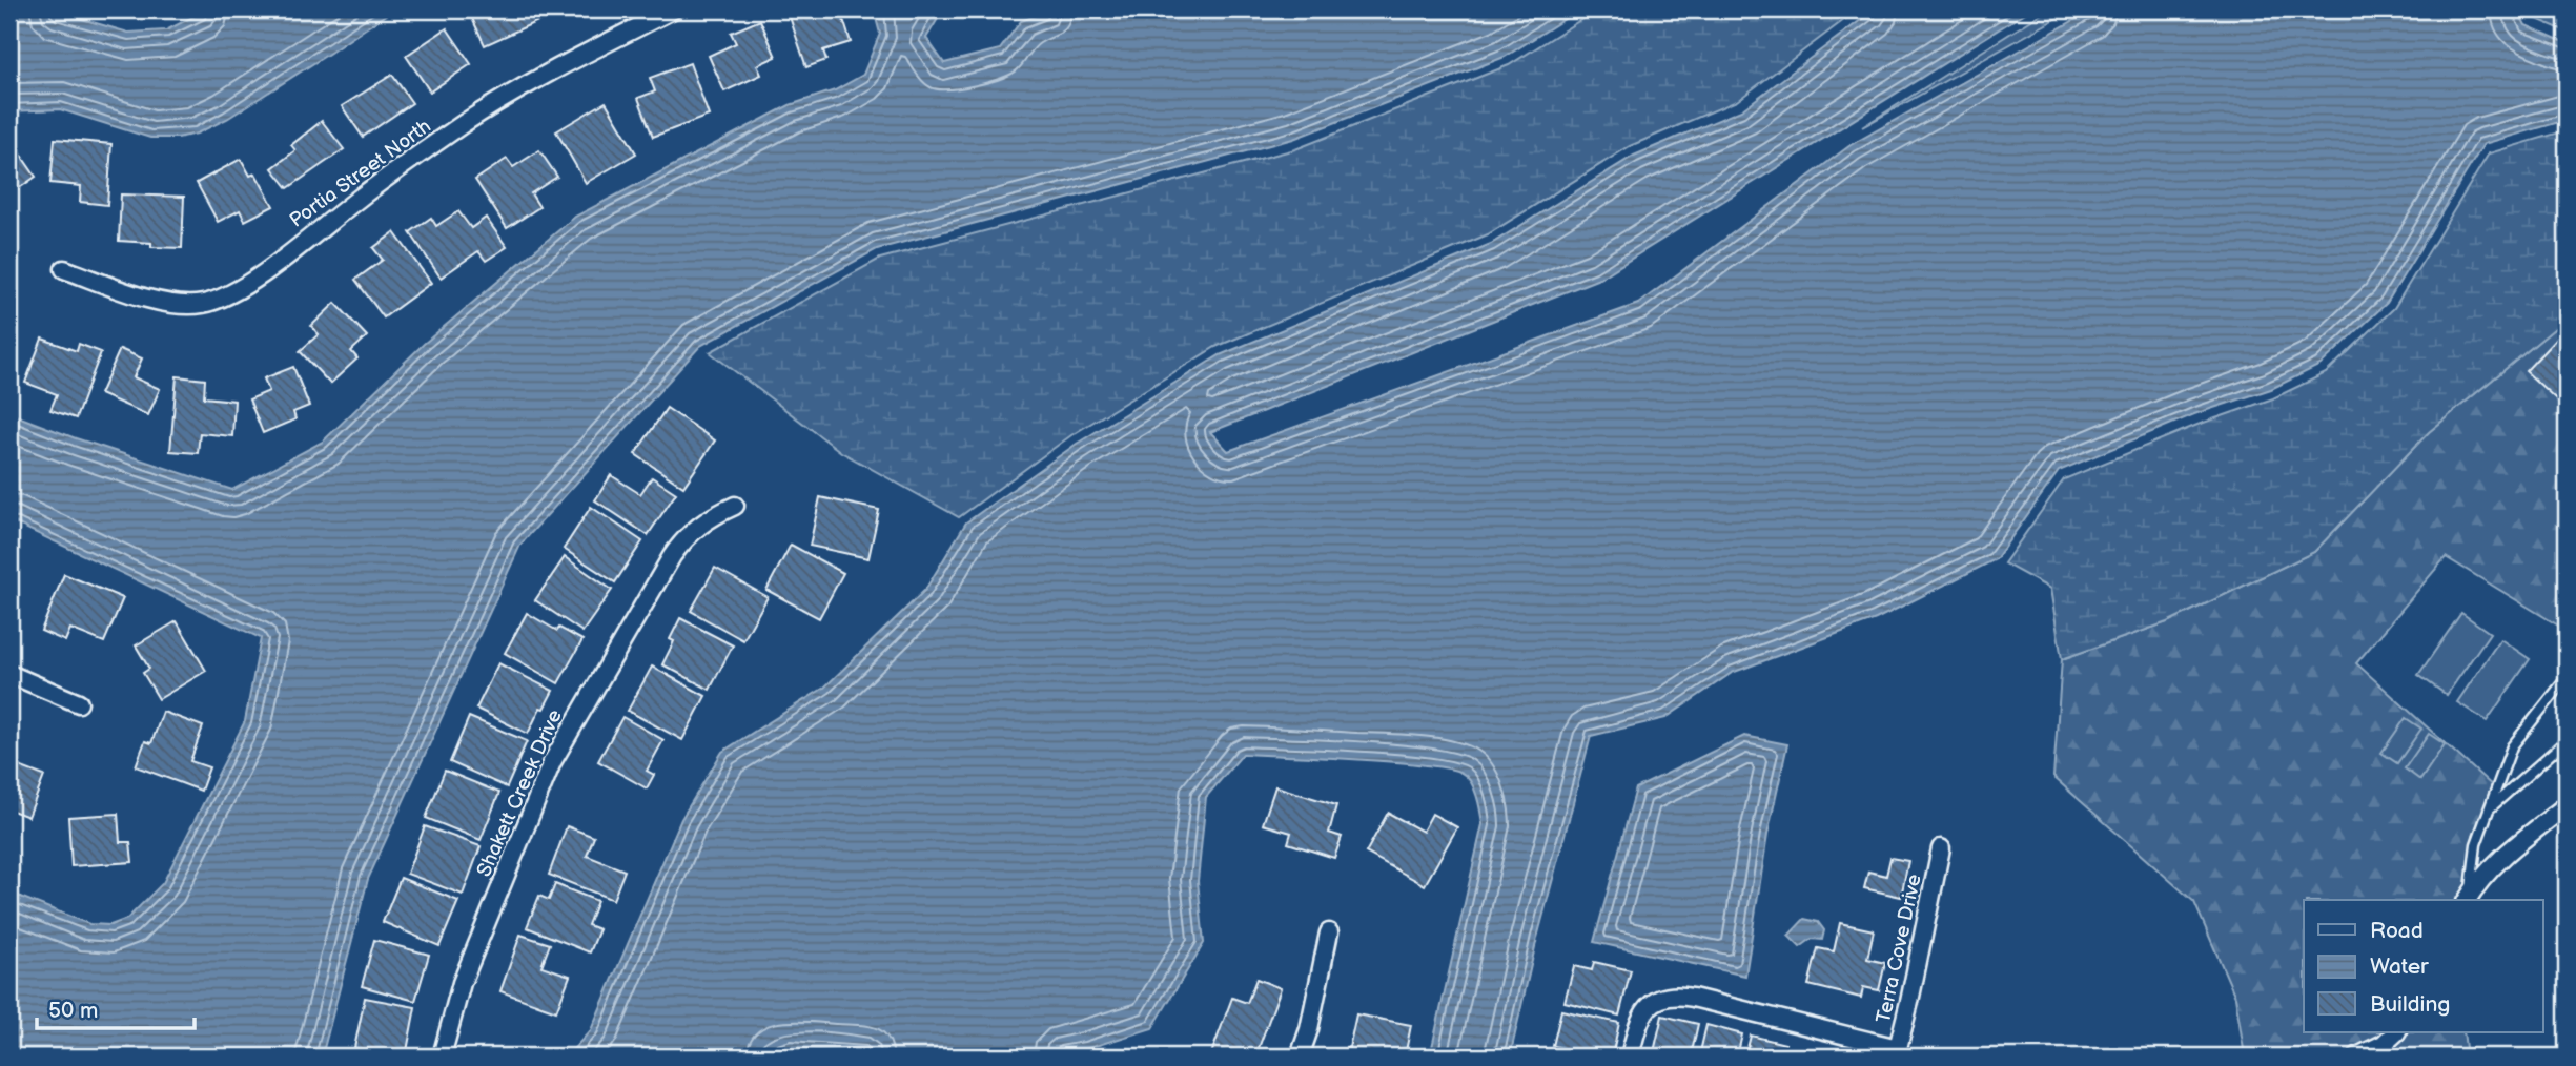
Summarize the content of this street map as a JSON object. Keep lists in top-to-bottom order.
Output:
{
  "streets": {
    "street": ["Portia Street North", "Shakett Creek Drive", "Terra Cove Drive"]
  },
  "legend": ["Road", "Water", "Building"],
  "scale_bar": "50 m"
}
